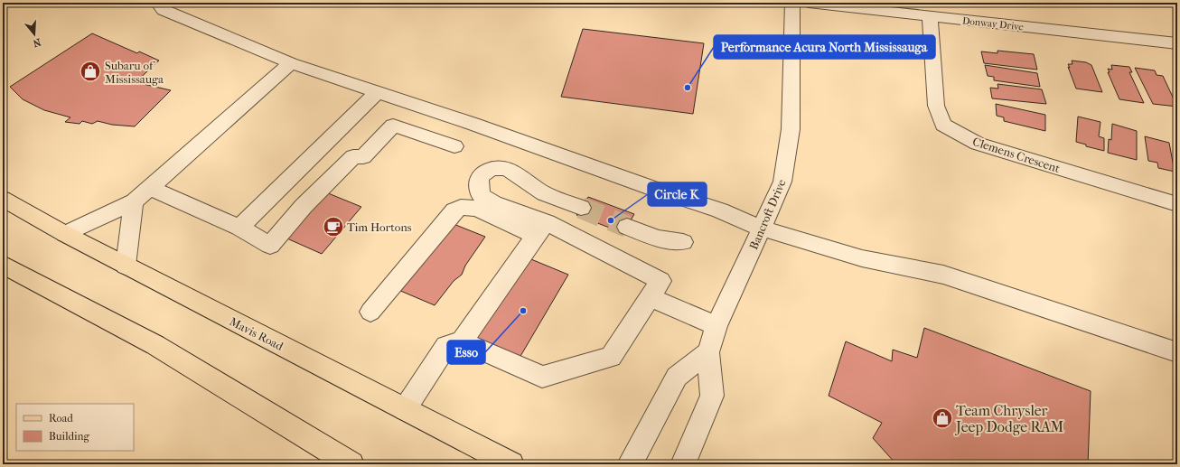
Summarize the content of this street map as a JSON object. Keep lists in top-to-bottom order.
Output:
{
  "streets": {
    "main road": ["Mavis Road"],
    "street": ["Donway Drive", "Clemens Crescent", "Bancroft Drive"]
  },
  "crossings": [
    ["Donway Drive", "Clemens Crescent"]
  ],
  "places": {
    "shop": ["Subaru of Mississauga", "Team Chrysler Jeep Dodge RAM"],
    "other": ["Performance Acura North Mississauga", "Circle K", "Esso"],
    "cafe": ["Tim Hortons"]
  },
  "legend": ["Road", "Building"],
  "north": "bottom"
}
